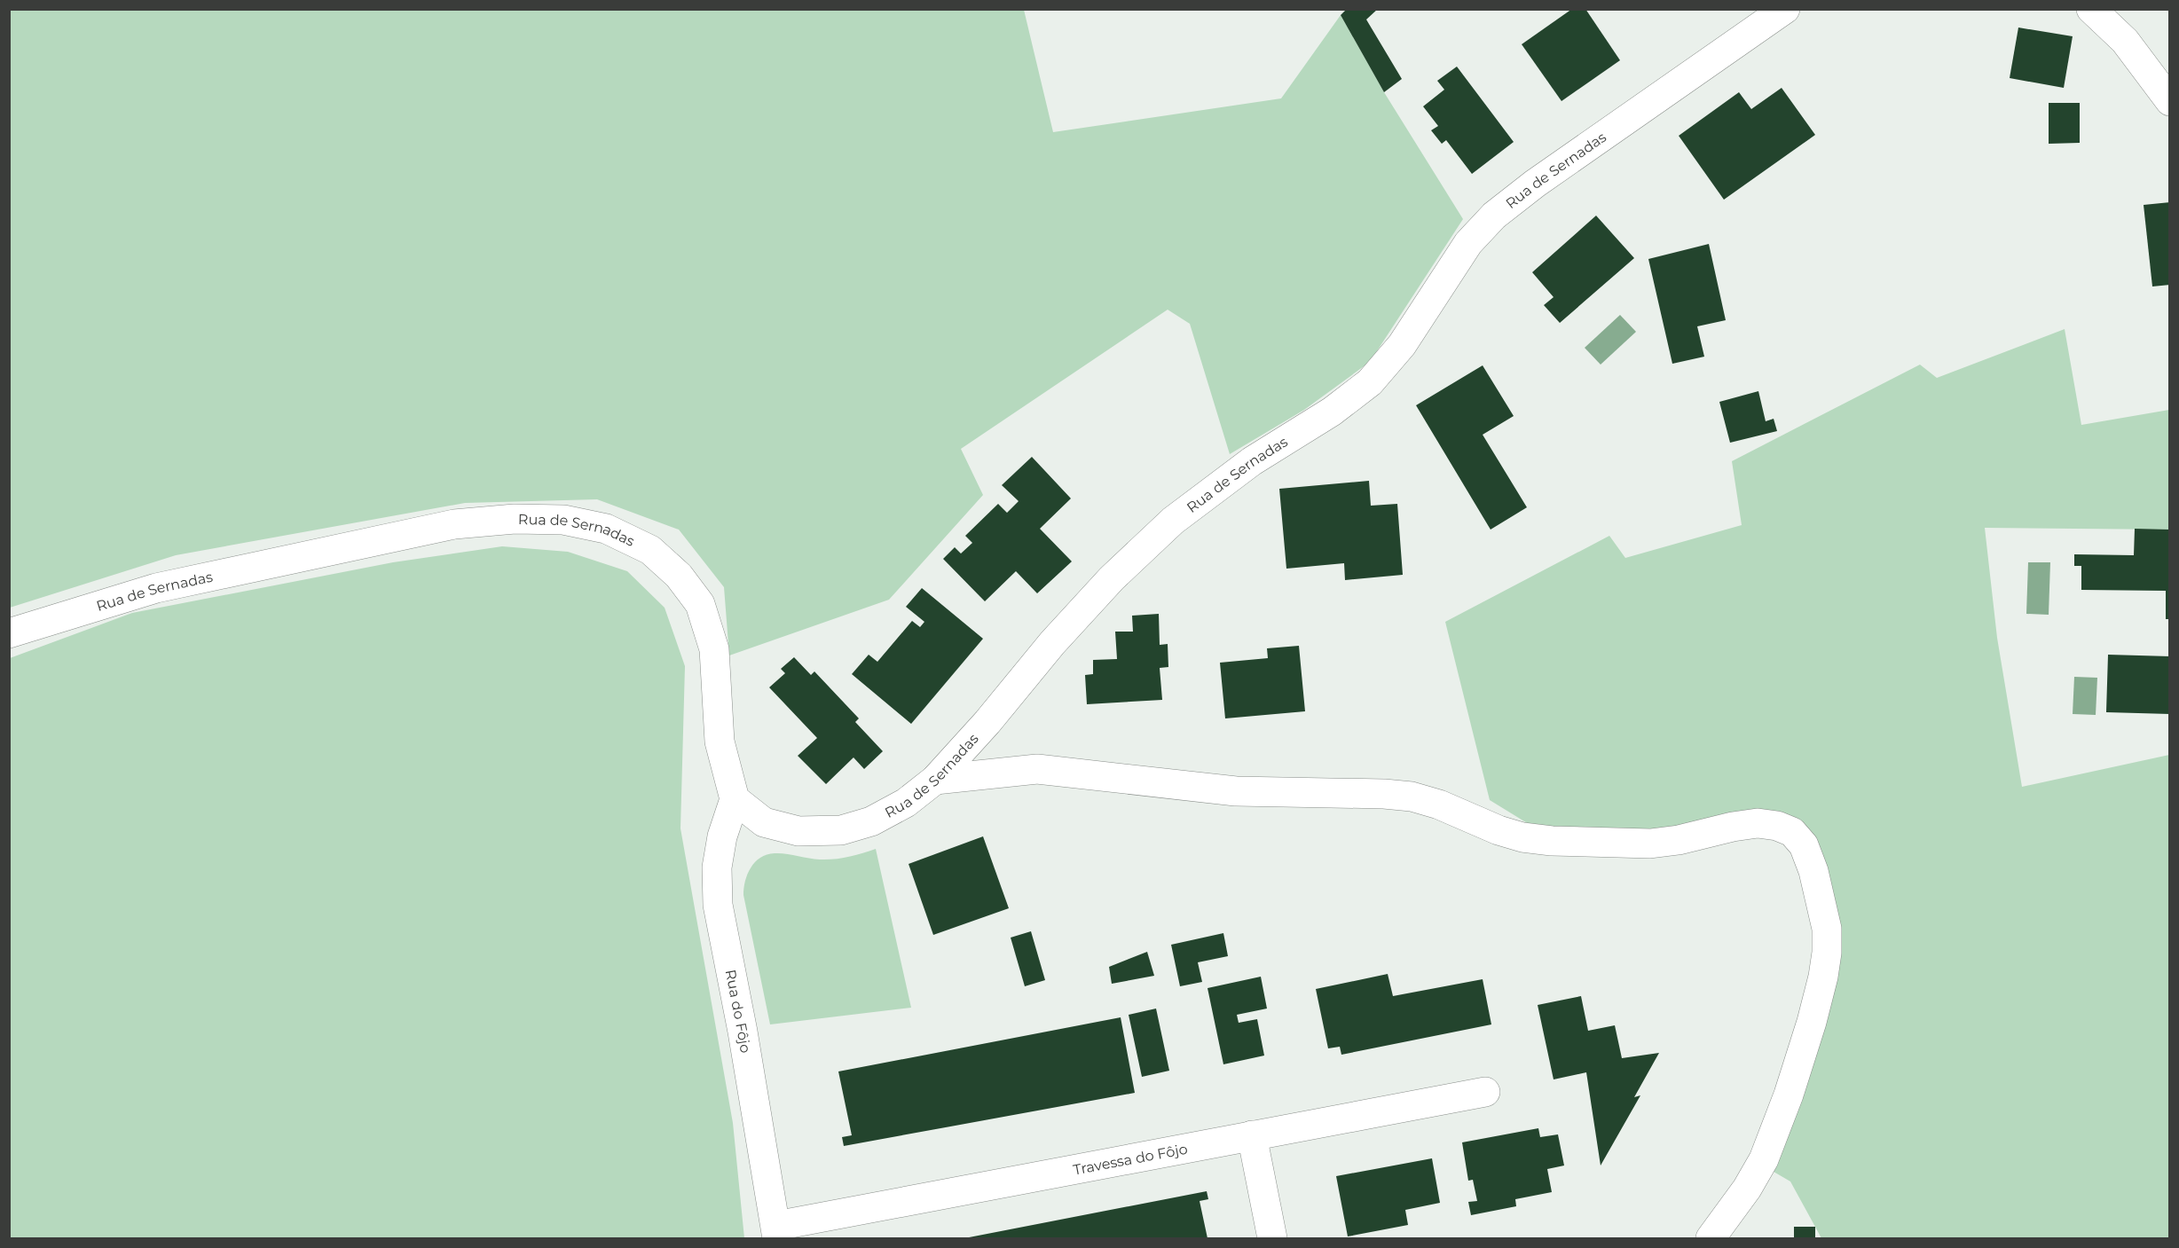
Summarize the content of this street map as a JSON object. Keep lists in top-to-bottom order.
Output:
{
  "streets": {
    "street": ["Rua de Sernadas", "Rua do Fôjo", "Travessa do Fôjo"]
  },
  "crossings": [
    ["Rua de Sernadas", "Rua do Fôjo"],
    ["Rua do Fôjo", "Travessa do Fôjo"]
  ]
}
